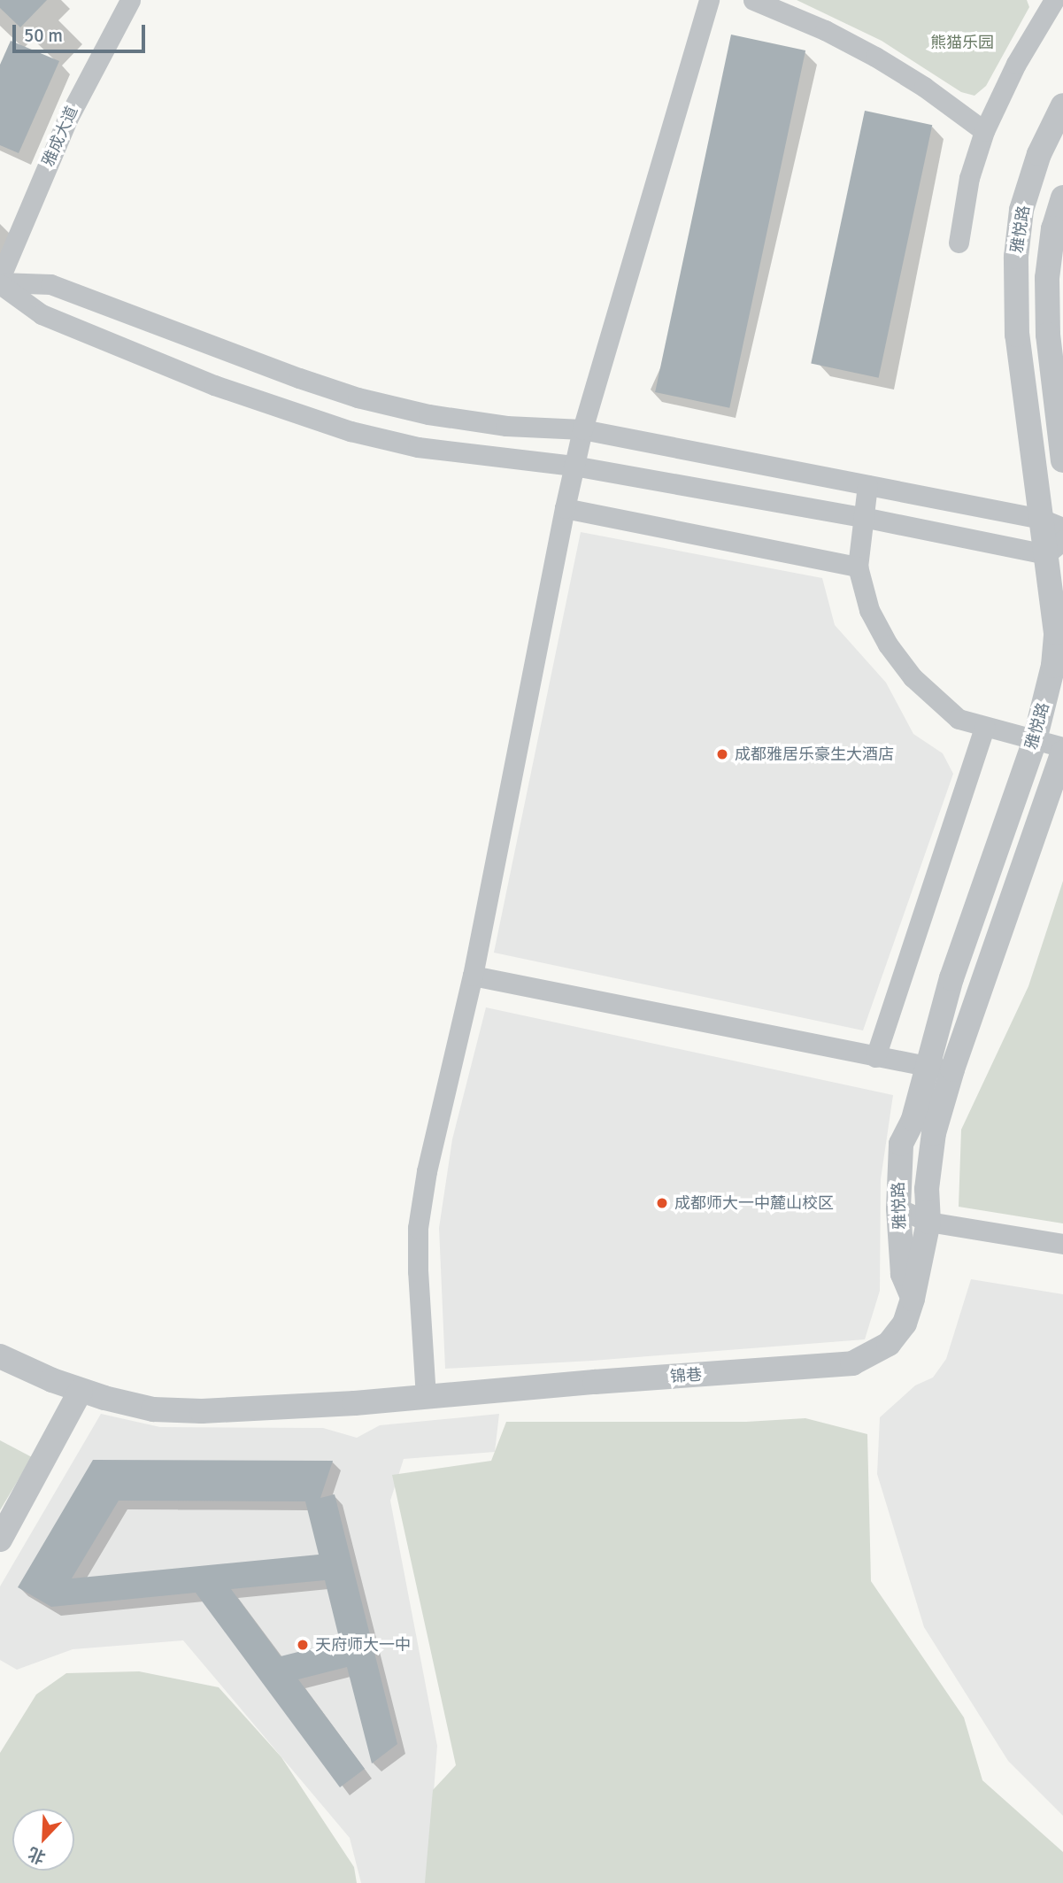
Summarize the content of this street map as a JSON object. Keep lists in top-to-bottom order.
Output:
{
  "streets": {
    "street": ["雅成大道", "雅悦路", "锦巷"]
  },
  "crossings": [
    ["雅悦路", "锦巷"]
  ],
  "parks": ["熊猫乐园"],
  "places": ["成都雅居乐豪生大酒店", "成都师大一中麓山校区", "天府师大一中"],
  "scale_bar": "50 m",
  "north": "bottom left"
}
